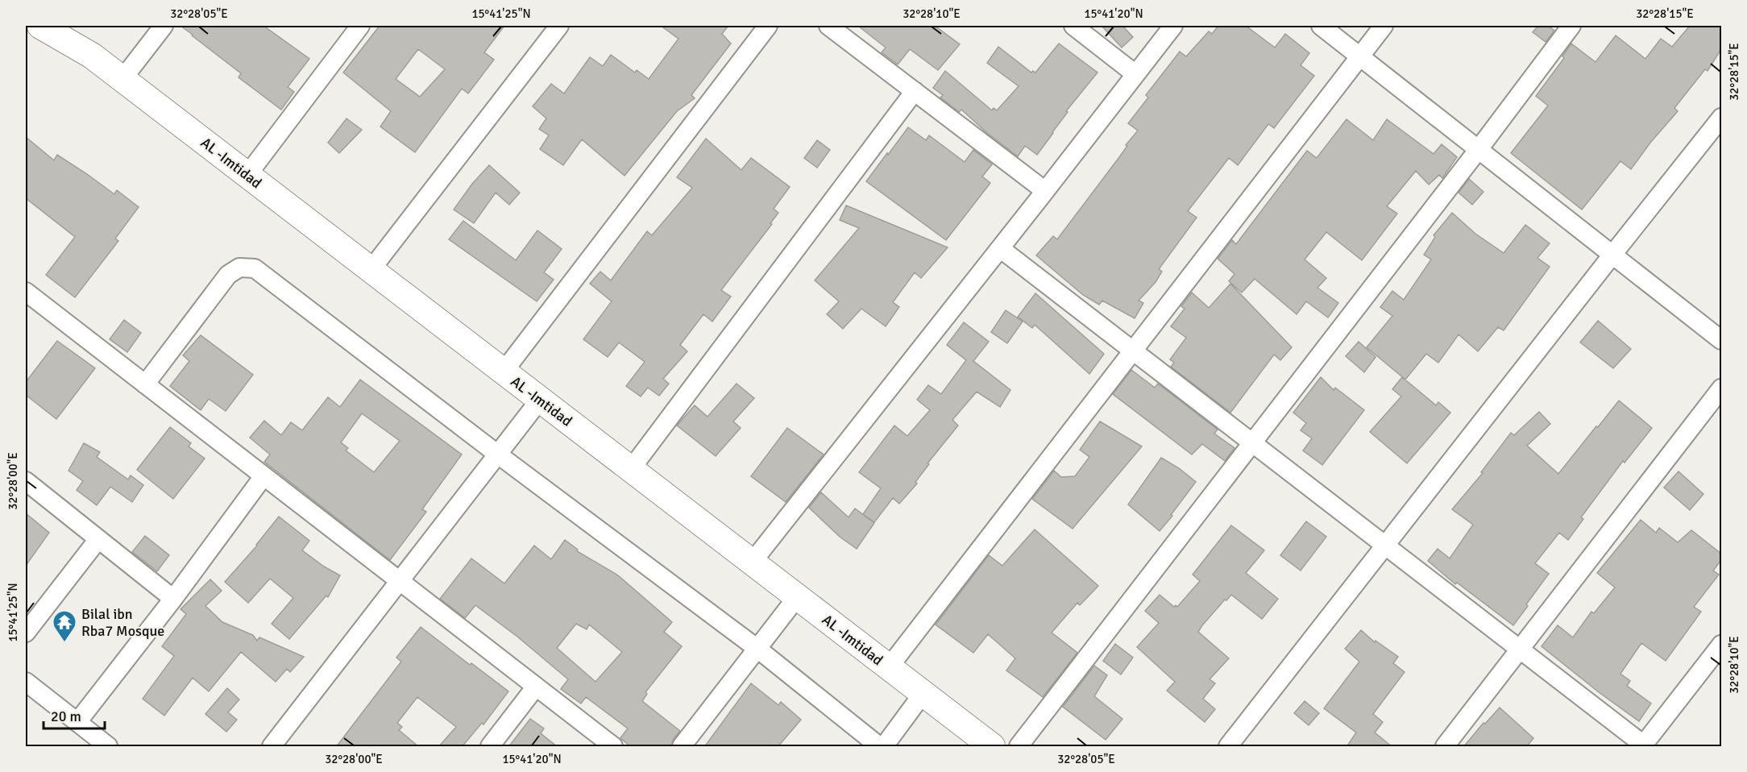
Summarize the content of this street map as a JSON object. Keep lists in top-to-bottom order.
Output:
{
  "streets": {
    "street": ["AL -Imtidad"]
  },
  "places": {
    "temple": ["Bilal ibn Rba7 Mosque"]
  },
  "scale_bar": "20 m",
  "coordinates": [
    "32°28'05\"E",
    "15°41'25\"N",
    "32°28'10\"E",
    "15°41'20\"N",
    "32°28'15\"E",
    "32°28'00\"E"
  ]
}
